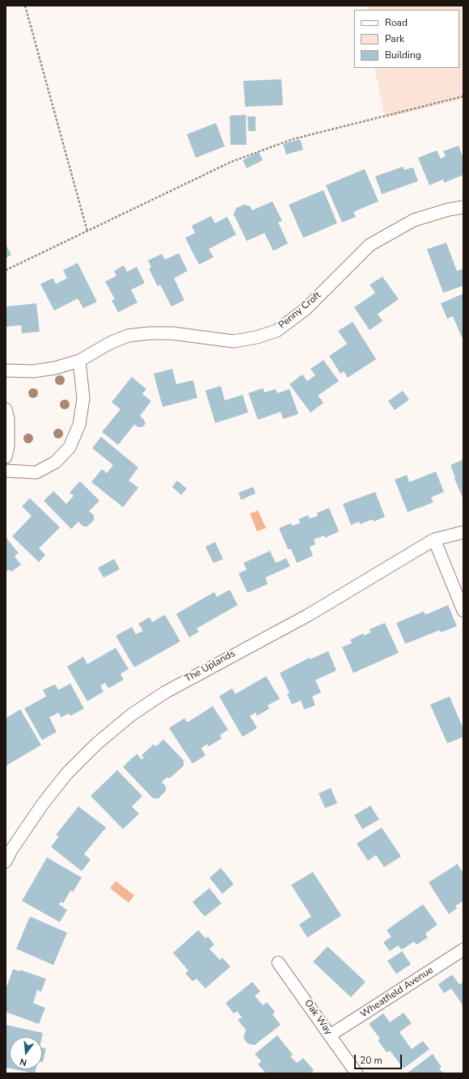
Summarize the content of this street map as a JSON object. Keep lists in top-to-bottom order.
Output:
{
  "streets": {
    "street": [
      "Penny Croft",
      "The Uplands",
      "Wheatfield Avenue",
      "Oak Way"
    ]
  },
  "crossings": [
    ["Wheatfield Avenue", "Oak Way"]
  ],
  "legend": ["Road", "Park", "Building"],
  "scale_bar": "20 m",
  "north": "bottom"
}
